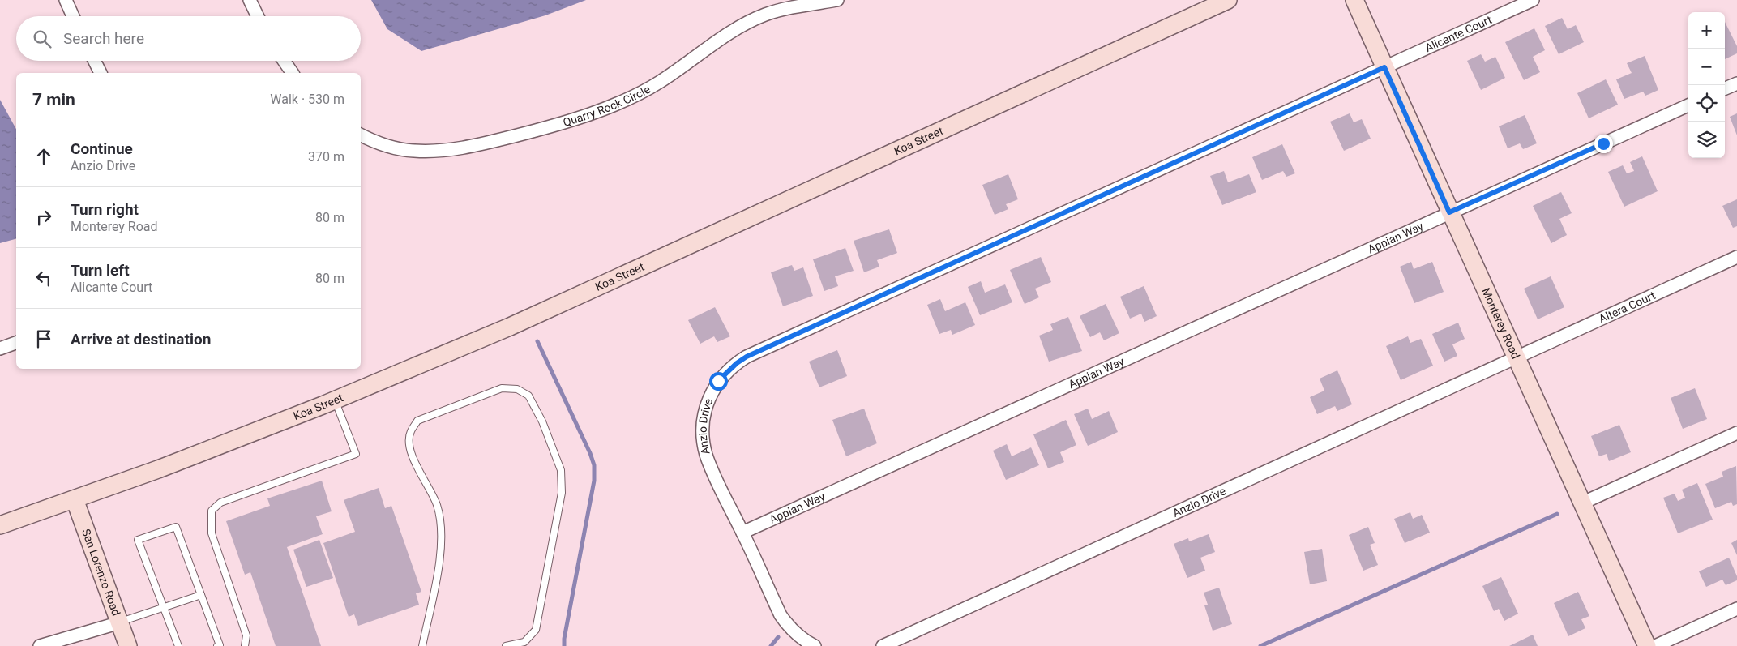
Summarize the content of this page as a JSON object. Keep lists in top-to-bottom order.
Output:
{
  "streets": {
    "main road": ["Koa Street", "Monterey Road", "San Lorenzo Road"],
    "street": [
      "Alicante Court",
      "Quarry Rock Circle",
      "Appian Way",
      "Altera Court",
      "Anzio Drive"
    ]
  },
  "crossings": [
    ["Alicante Court", "Monterey Road"],
    ["Alicante Court", "Anzio Drive"],
    ["Koa Street", "San Lorenzo Road"],
    ["Appian Way", "Monterey Road"],
    ["Appian Way", "Anzio Drive"],
    ["Altera Court", "Monterey Road"],
    ["Altera Court", "Anzio Drive"],
    ["Monterey Road", "Anzio Drive"]
  ],
  "page": {
    "map_buttons": ["+", "−"],
    "search": "Search here",
    "heading": ["7 min", "Walk · 530 m"],
    "list": [
      ["Continue", "Anzio Drive", "370 m"],
      ["Turn right", "Monterey Road", "80 m"],
      ["Turn left", "Alicante Court", "80 m"],
      "Arrive at destination"
    ]
  }
}
